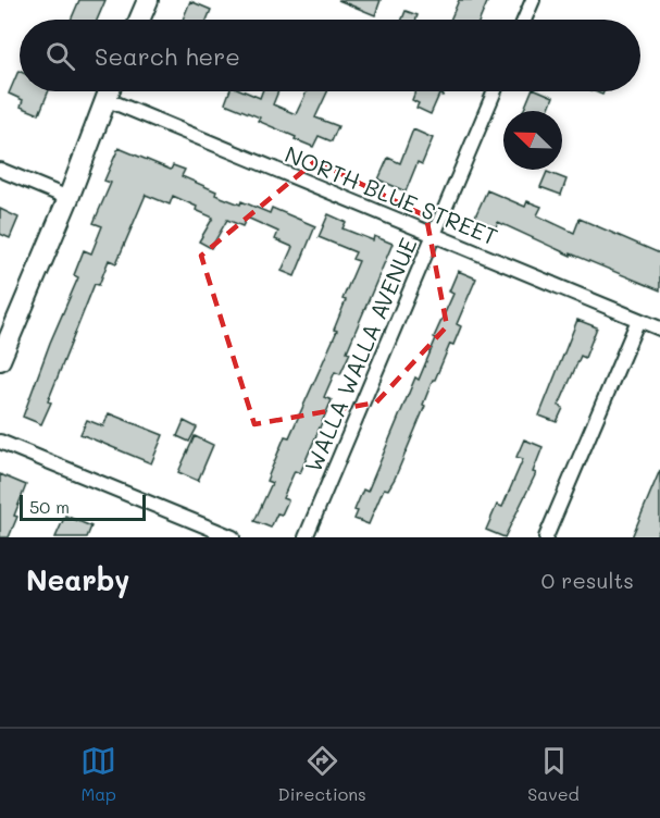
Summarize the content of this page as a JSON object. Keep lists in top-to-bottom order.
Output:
{
  "streets": {
    "street": ["NORTH BLUE STREET", "WALLA WALLA AVENUE"]
  },
  "crossings": [
    ["NORTH BLUE STREET", "WALLA WALLA AVENUE"]
  ],
  "scale_bar": "50 m",
  "north": "top left",
  "page": {
    "search": "Search here",
    "scale": "50 m",
    "heading": ["Nearby", "0 results"],
    "nav": ["Map", "Directions", "Saved"]
  }
}
